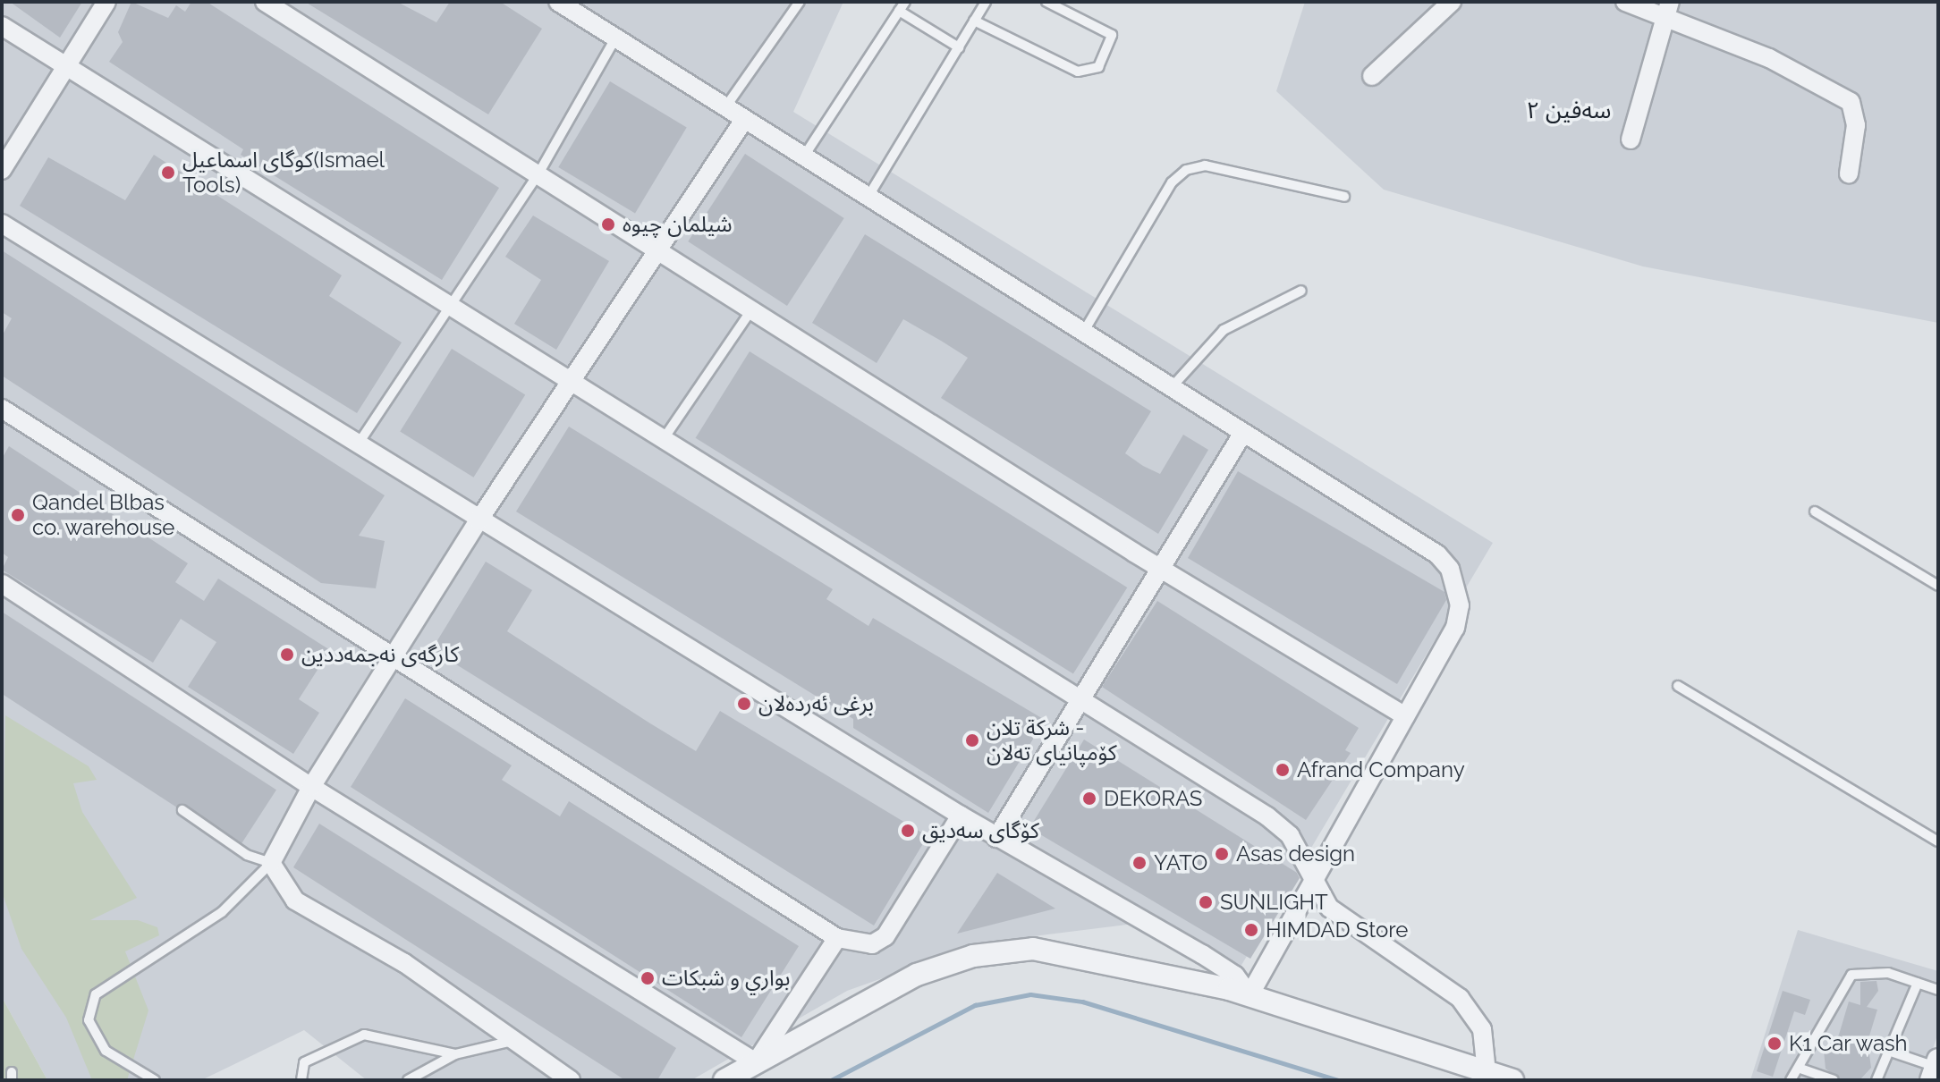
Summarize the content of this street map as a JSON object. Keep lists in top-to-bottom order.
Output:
{
  "districts": ["سەفین ٢"],
  "places": [
    "كوگای اسماعیل(Ismael Tools)",
    "شيلمان چیوه",
    "Qandel Blbas co. warehouse",
    "کارگەی نەجمەددین",
    "برغی ئەردەلان",
    "شركة تلان - کۆمپانیای تەلان",
    "Afrand Company",
    "DEKORAS",
    "کۆگای سەدیق",
    "Asas design",
    "YATO",
    "SUNLIGHT",
    "HIMDAD Store",
    "بواري و شبكات",
    "K1 Car wash"
  ]
}
